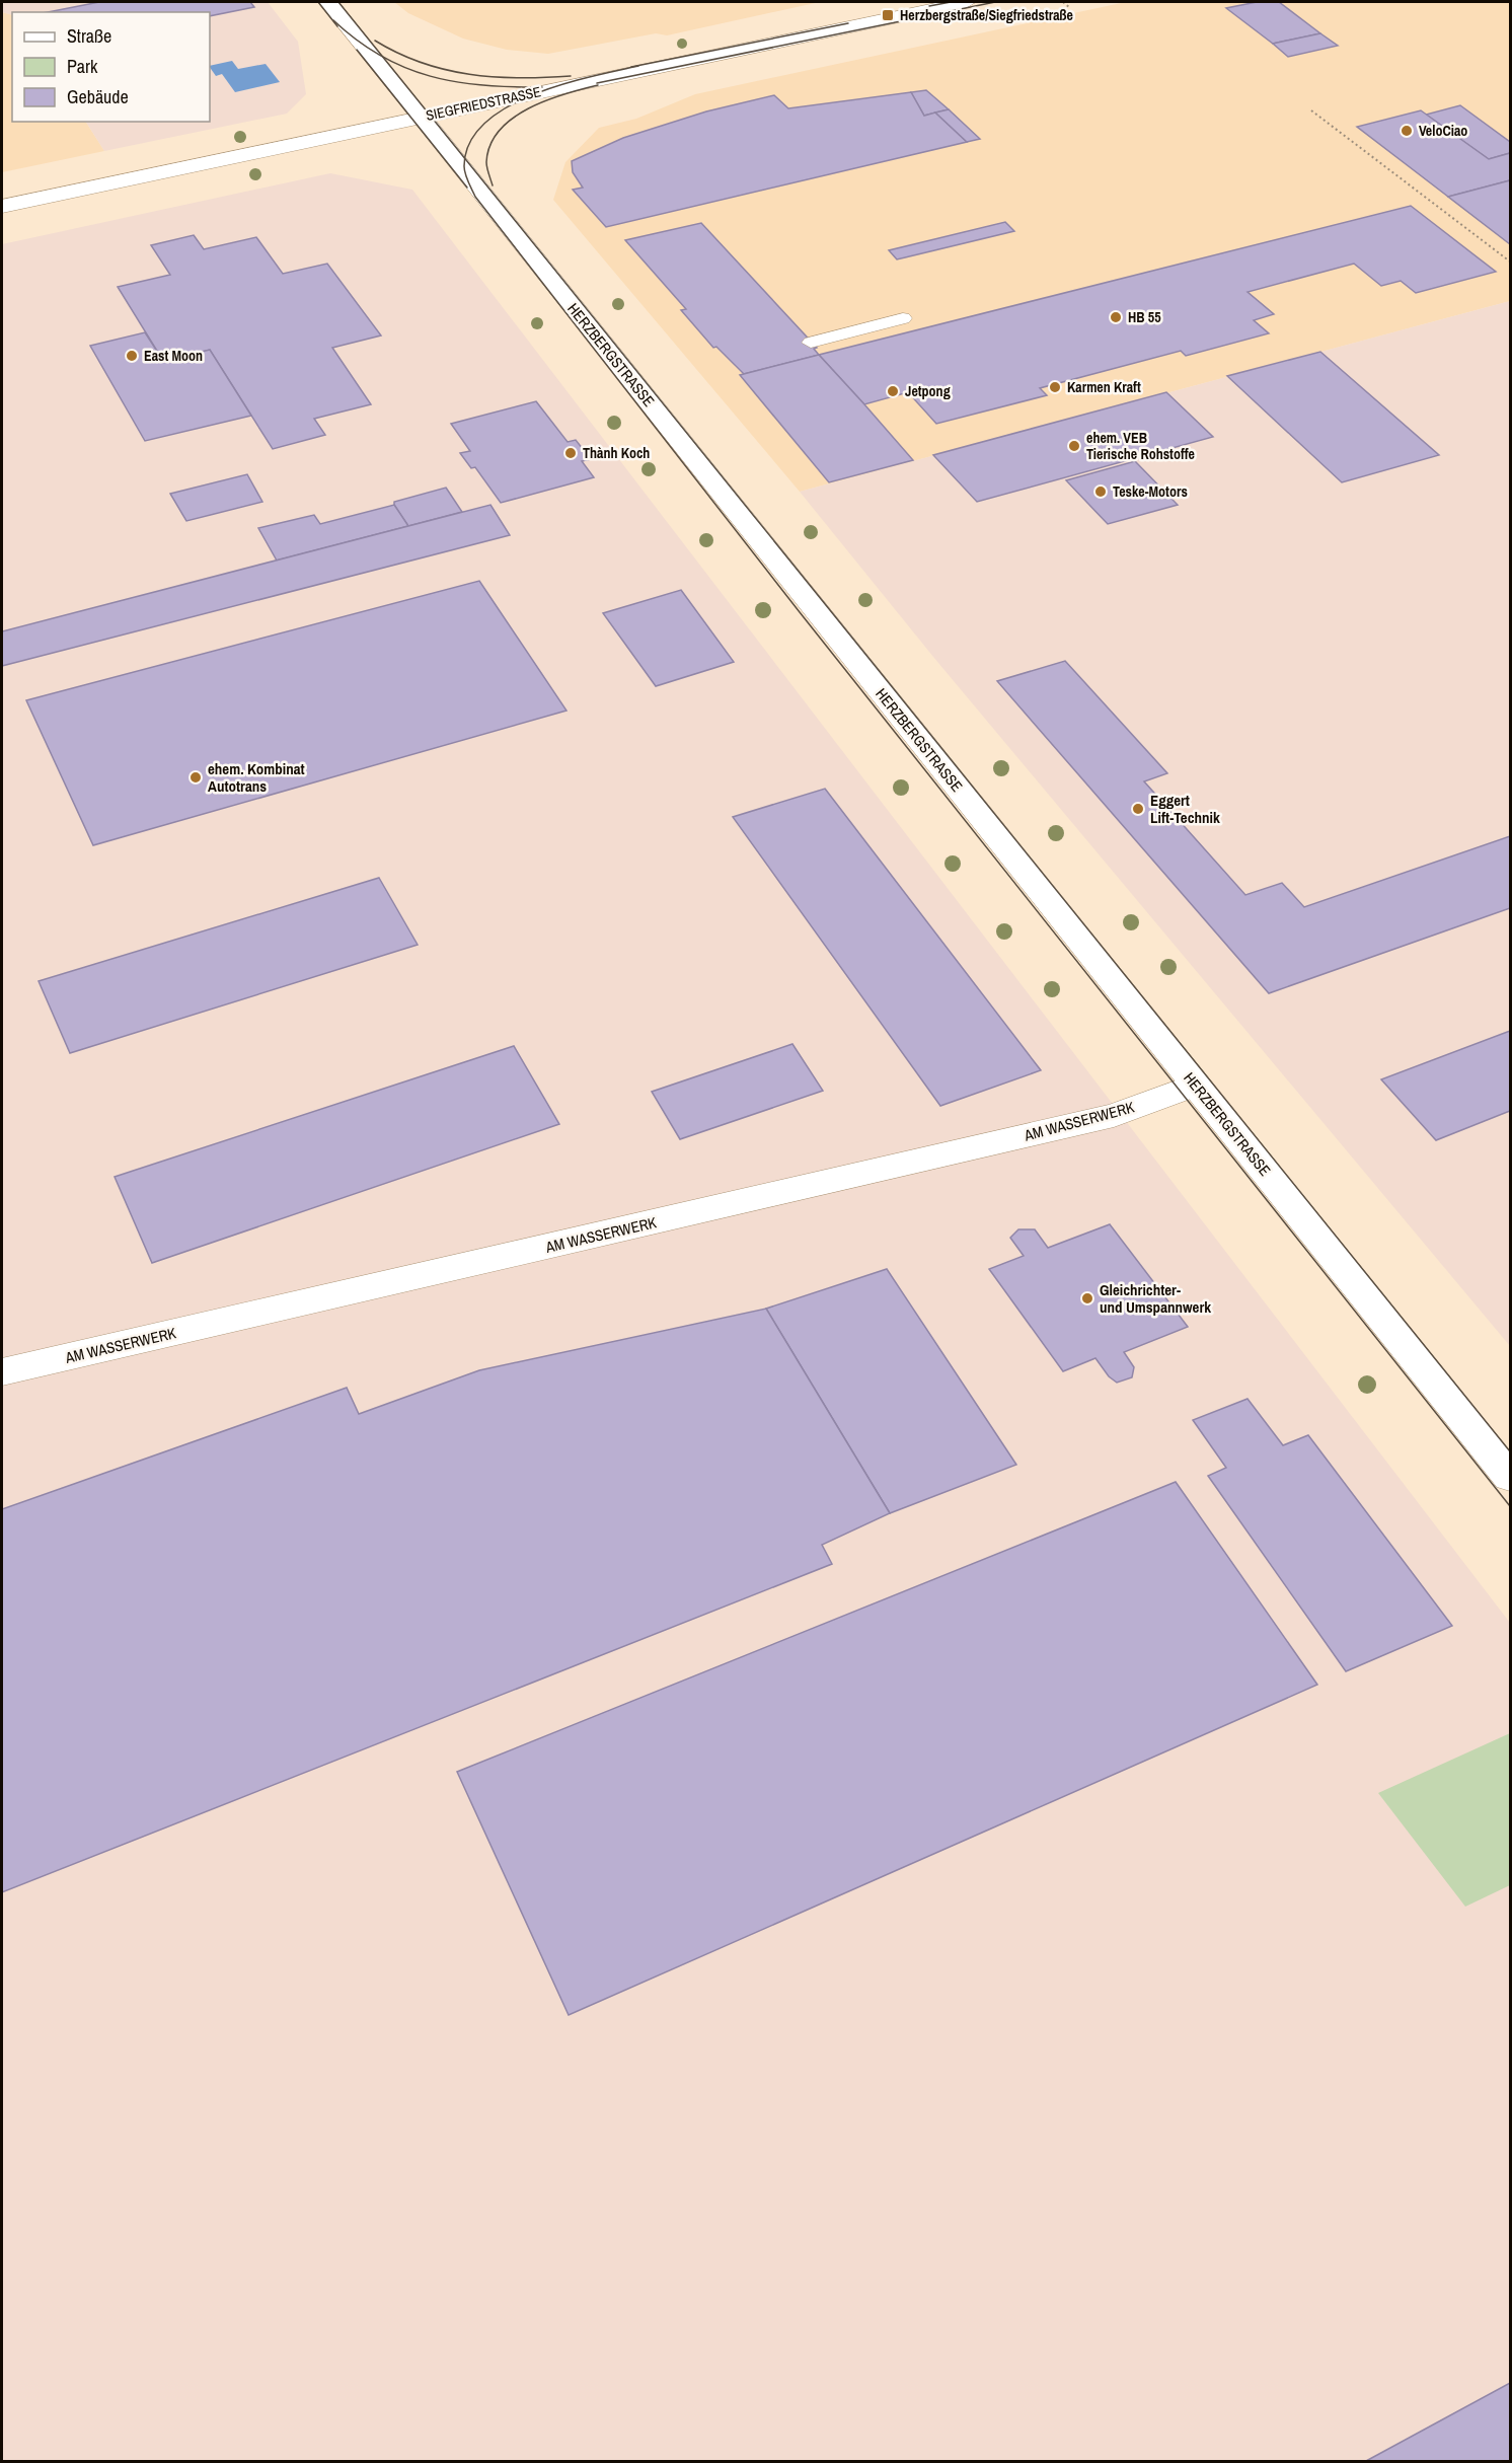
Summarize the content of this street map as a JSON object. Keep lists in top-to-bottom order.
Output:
{
  "streets": {
    "street": ["SIEGFRIEDSTRASSE", "HERZBERGSTRASSE", "AM WASSERWERK"]
  },
  "crossings": [
    ["SIEGFRIEDSTRASSE", "HERZBERGSTRASSE"],
    ["HERZBERGSTRASSE", "AM WASSERWERK"]
  ],
  "places": {
    "transit": ["Herzbergstraße/Siegfriedstraße"],
    "other": [
      "VeloCiao",
      "HB 55",
      "East Moon",
      "Karmen Kraft",
      "Jetpong",
      "ehem. VEB Tierische Rohstoffe",
      "Thành Koch",
      "Teske-Motors",
      "ehem. Kombinat Autotrans",
      "Eggert Lift-Technik",
      "Gleichrichter- und Umspannwerk"
    ]
  },
  "legend": ["Straße", "Park", "Gebäude"]
}
